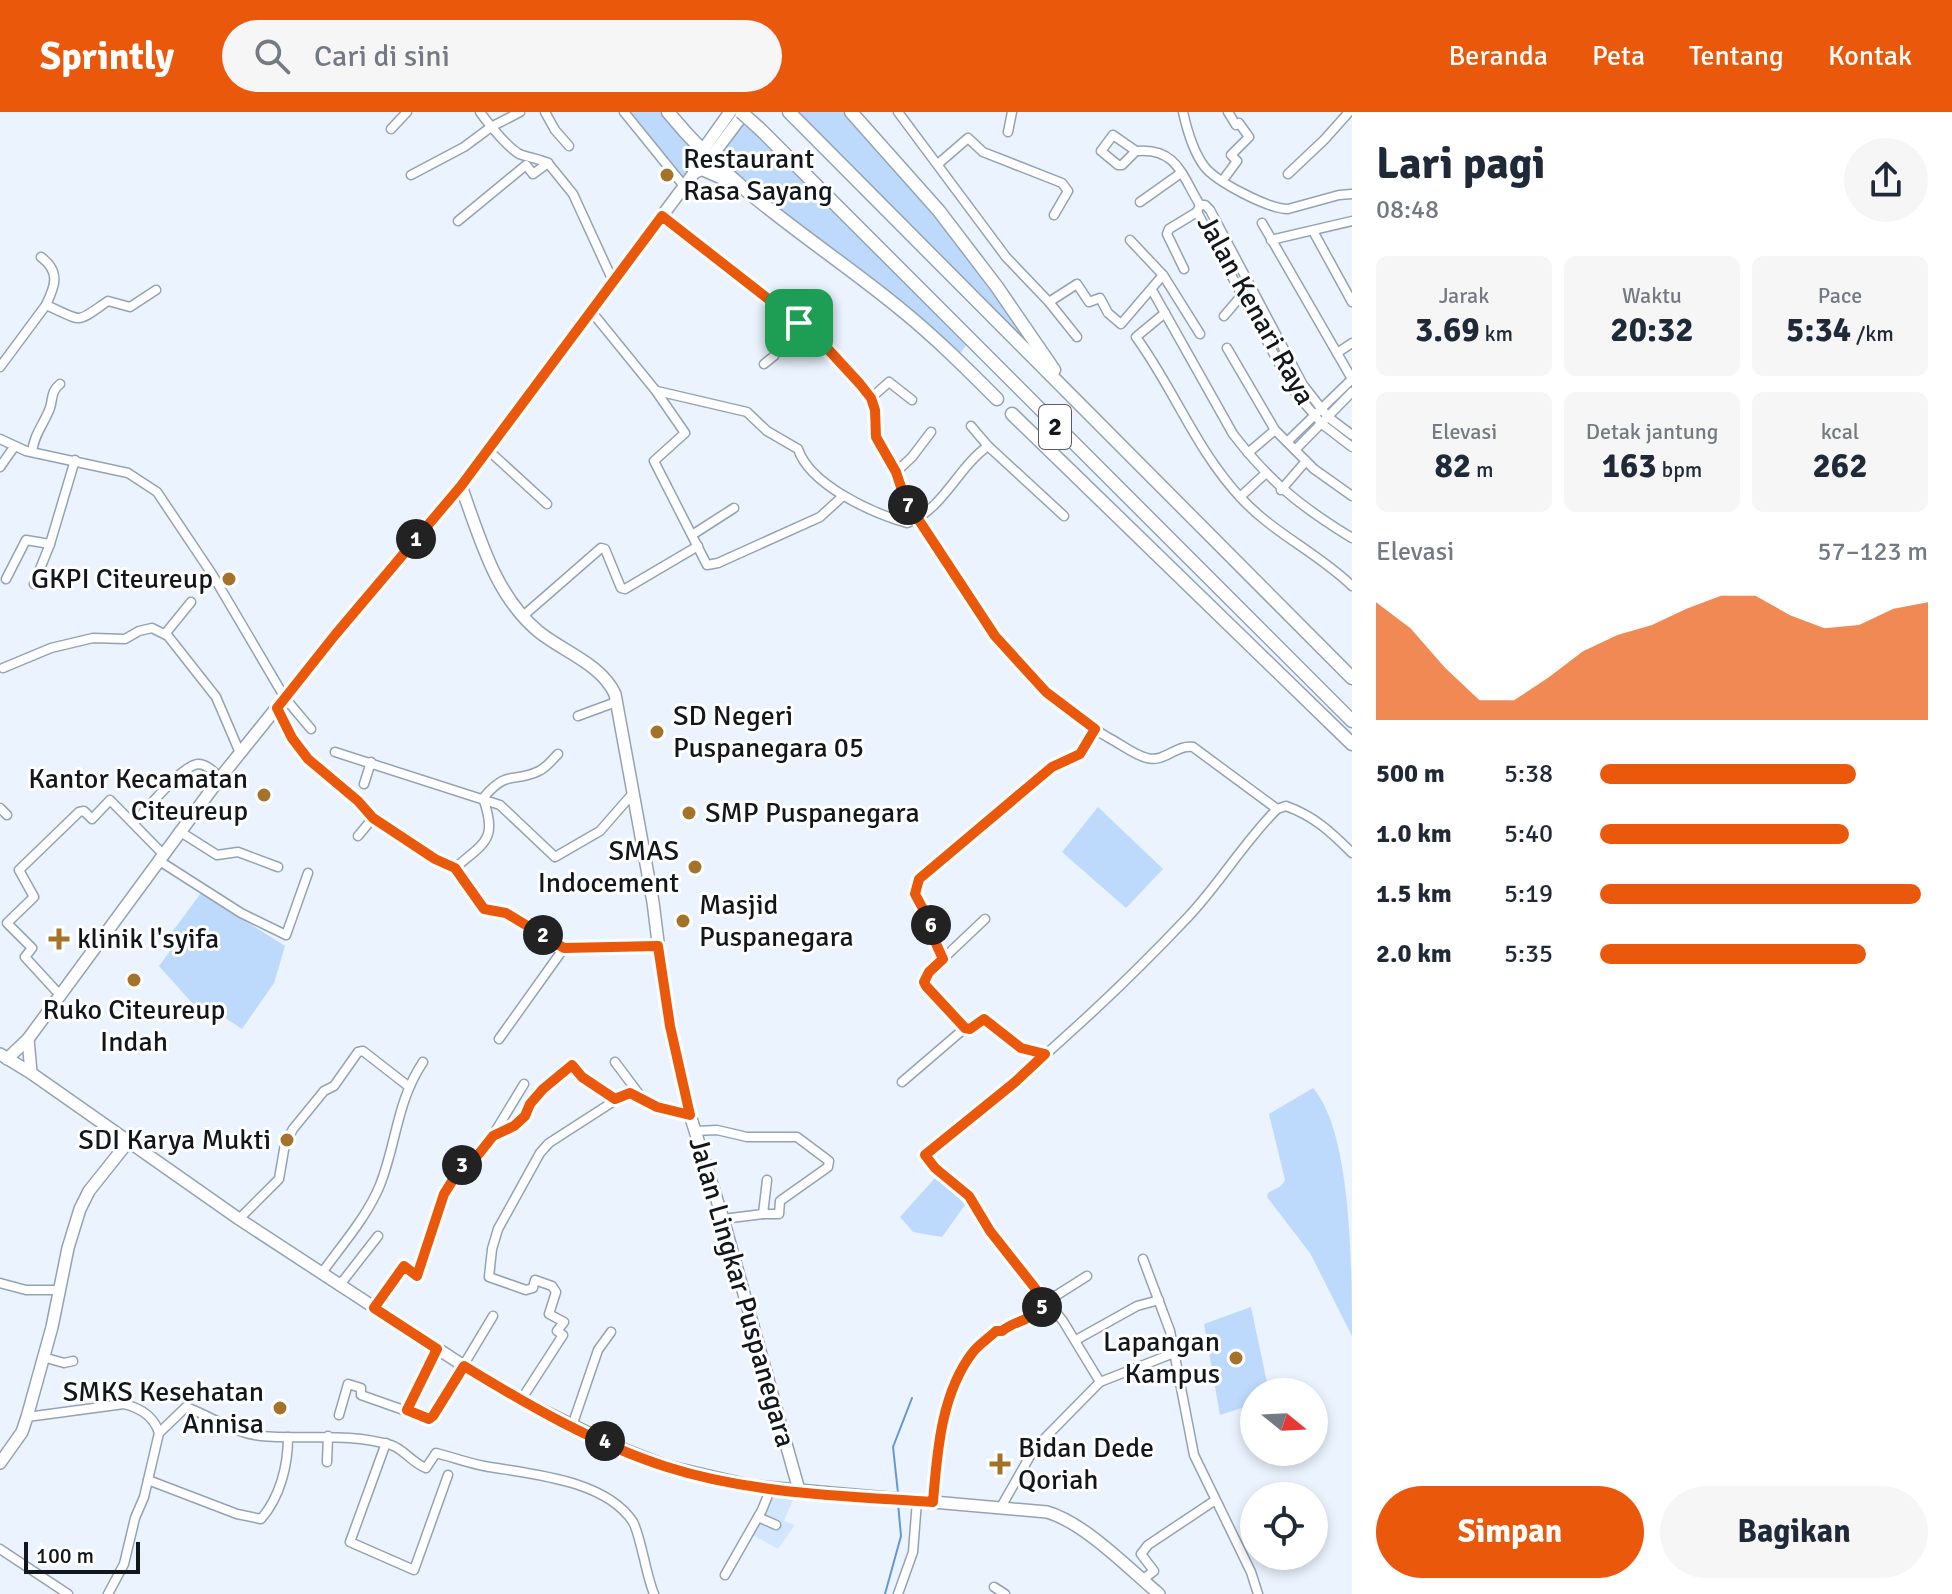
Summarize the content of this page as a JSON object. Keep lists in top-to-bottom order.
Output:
{
  "streets": {
    "highway": ["2"],
    "main road": ["Jalan Lingkar Puspanegara"],
    "street": ["Jalan Kenari Raya"]
  },
  "places": {
    "other": [
      "Restaurant Rasa Sayang",
      "GKPI Citeureup",
      "SD Negeri Puspanegara 05",
      "Kantor Kecamatan Citeureup",
      "SMP Puspanegara",
      "SMAS Indocement",
      "Masjid Puspanegara",
      "Ruko Citeureup Indah",
      "SDI Karya Mukti",
      "Lapangan Kampus",
      "SMKS Kesehatan Annisa"
    ],
    "health": ["klinik l'syifa", "Bidan Dede Qoriah"]
  },
  "scale_bar": "100 m",
  "north": "right",
  "page": {
    "header": "Sprintly",
    "search": "Cari di sini",
    "nav": [
      "Beranda",
      "Peta",
      "Tentang",
      "Kontak"
    ],
    "heading": ["Lari pagi", "08:48"],
    "stats": [
      ["Jarak", "3.69 km"],
      ["Waktu", "20:32"],
      ["Pace", "5:34 /km"],
      ["Elevasi", "82 m"],
      ["Detak jantung", "163 bpm"],
      ["kcal", "262"]
    ],
    "pins": [
      "7",
      "1",
      "6",
      "2",
      "3",
      "5",
      "4"
    ],
    "chart": ["Elevasi", "57–123 m"],
    "list": [
      {
        "name": "500 m",
        "note": "5:38"
      },
      {
        "name": "1.0 km",
        "note": "5:40"
      },
      {
        "name": "1.5 km",
        "note": "5:19"
      },
      {
        "name": "2.0 km",
        "note": "5:35"
      }
    ],
    "buttons": ["Simpan", "Bagikan"],
    "scale": "100 m"
  }
}
